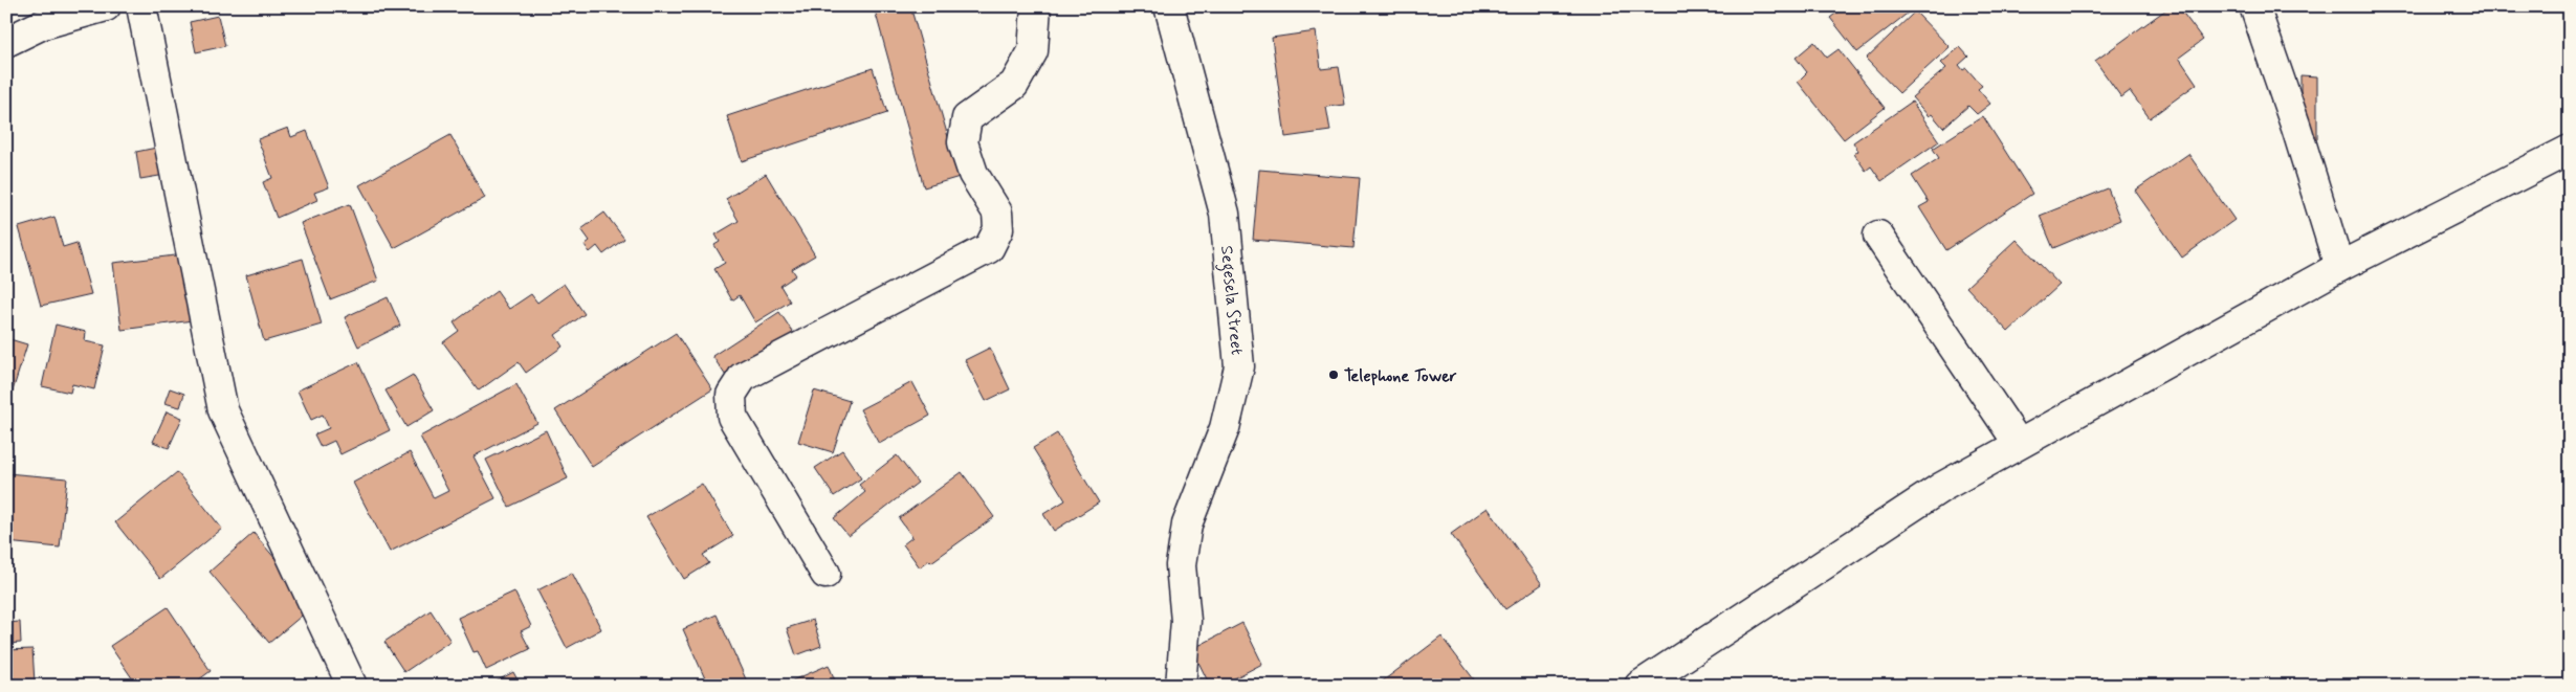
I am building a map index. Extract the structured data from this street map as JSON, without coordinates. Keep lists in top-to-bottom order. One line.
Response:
{"streets":{"street":["Segesela Street"]},"places":["Telephone Tower"]}
